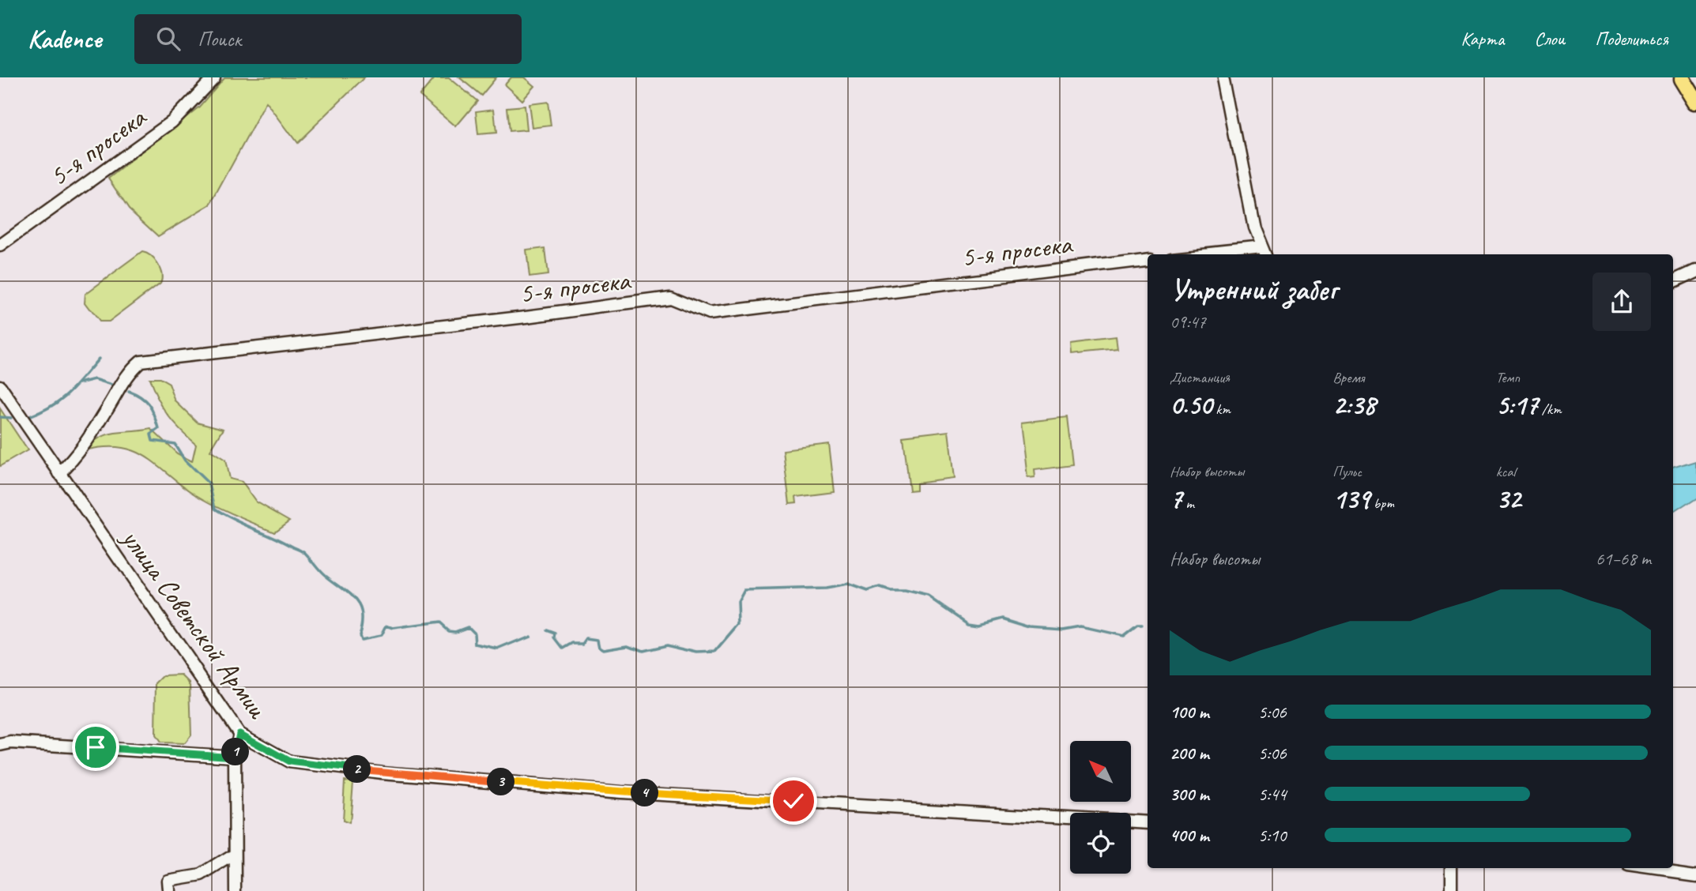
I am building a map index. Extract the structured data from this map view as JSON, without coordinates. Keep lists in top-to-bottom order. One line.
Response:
{"streets":{"street":["5-я просека","улица Советской Армии"]},"crossings":[["5-я просека","улица Советской Армии"]],"north":"top left","page":{"header":"Kadence","search":"Поиск","nav":["Карта","Слои","Поделиться"],"heading":["Утренний забег","09:47"],"stats":[["Дистанция","0.50 km"],["Время","2:38"],["Темп","5:17 /km"],["Набор высоты","7 m"],["Пульс","139 bpm"],["kcal","32"]],"chart":["Набор высоты","61–68 m"],"list":[{"name":"100 m","note":"5:06"},{"name":"200 m","note":"5:06"},{"name":"300 m","note":"5:44"},{"name":"400 m","note":"5:10"}],"pins":["1","2","3","4"]}}
